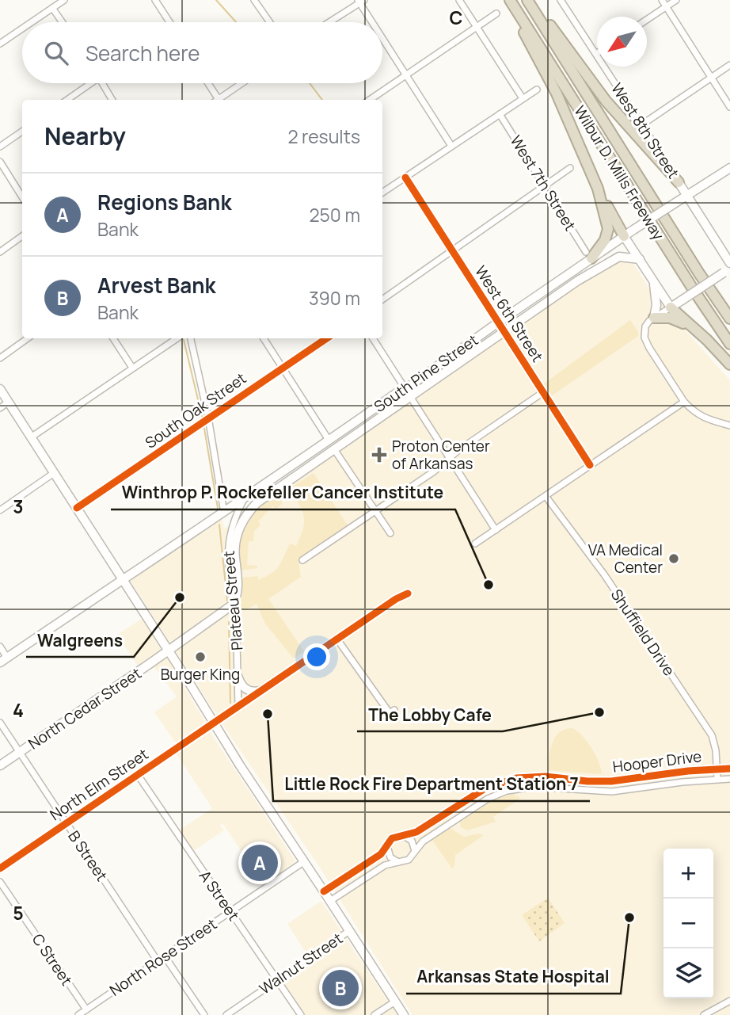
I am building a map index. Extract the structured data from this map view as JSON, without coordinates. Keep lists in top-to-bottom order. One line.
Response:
{"streets":{"highway":["Wilbur D. Mills Freeway"],"main road":["West 8th Street","South Pine Street","North Cedar Street"],"street":["West 7th Street","West 6th Street","South Oak Street","Plateau Street","Shuffield Drive","Hooper Drive","North Elm Street","B Street","A Street","North Rose Street","C Street","Walnut Street"]},"crossings":[["West 8th Street","South Pine Street"],["West 7th Street","South Pine Street"],["West 6th Street","South Pine Street"],["South Pine Street","Plateau Street"],["Plateau Street","North Cedar Street"],["Plateau Street","North Elm Street"],["Shuffield Drive","Hooper Drive"],["North Cedar Street","B Street"],["North Elm Street","B Street"],["North Elm Street","A Street"],["B Street","North Rose Street"],["A Street","North Rose Street"],["A Street","Walnut Street"],["North Rose Street","C Street"]],"places":{"health":["Proton Center of Arkansas"],"other":["VA Medical Center","Winthrop P. Rockefeller Cancer Institute","Walgreens","Burger King","The Lobby Cafe","Little Rock Fire Department Station 7","Arkansas State Hospital"]},"north":"bottom left","page":{"search":"Search here","heading":["Nearby","2 results"],"list":[{"mark":"A","name":"Regions Bank","note":"Bank","value":"250 m"},{"mark":"B","name":"Arvest Bank","note":"Bank","value":"390 m"}],"pins":["A","B"],"map_buttons":["+","−"]},"grid":{"columns":["C"],"rows":["3","4","5"]}}
